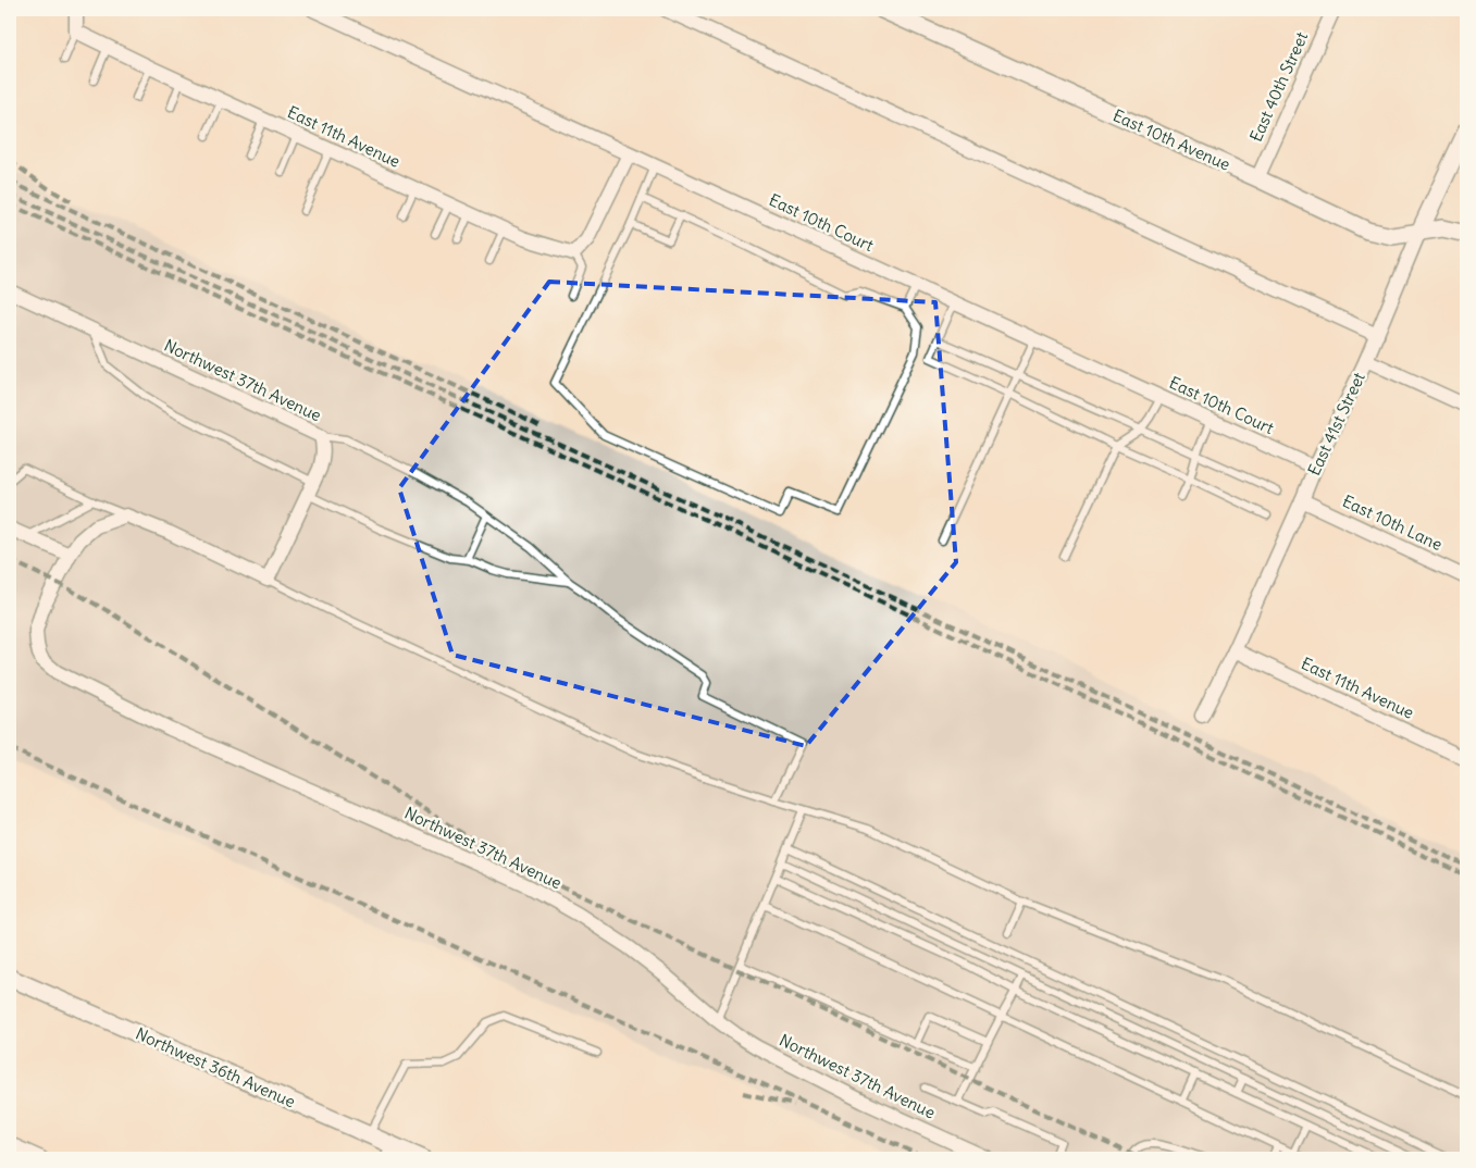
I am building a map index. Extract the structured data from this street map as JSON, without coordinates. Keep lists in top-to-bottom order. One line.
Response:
{"streets":{"street":["East 40th Street","East 11th Avenue","East 10th Avenue","East 10th Court","Northwest 37th Avenue","East 41st Street","East 10th Lane","Northwest 36th Avenue"]},"crossings":[["East 40th Street","East 10th Avenue"],["East 11th Avenue","East 41st Street"],["East 10th Avenue","East 41st Street"],["East 10th Court","East 41st Street"],["East 41st Street","East 10th Lane"]]}
